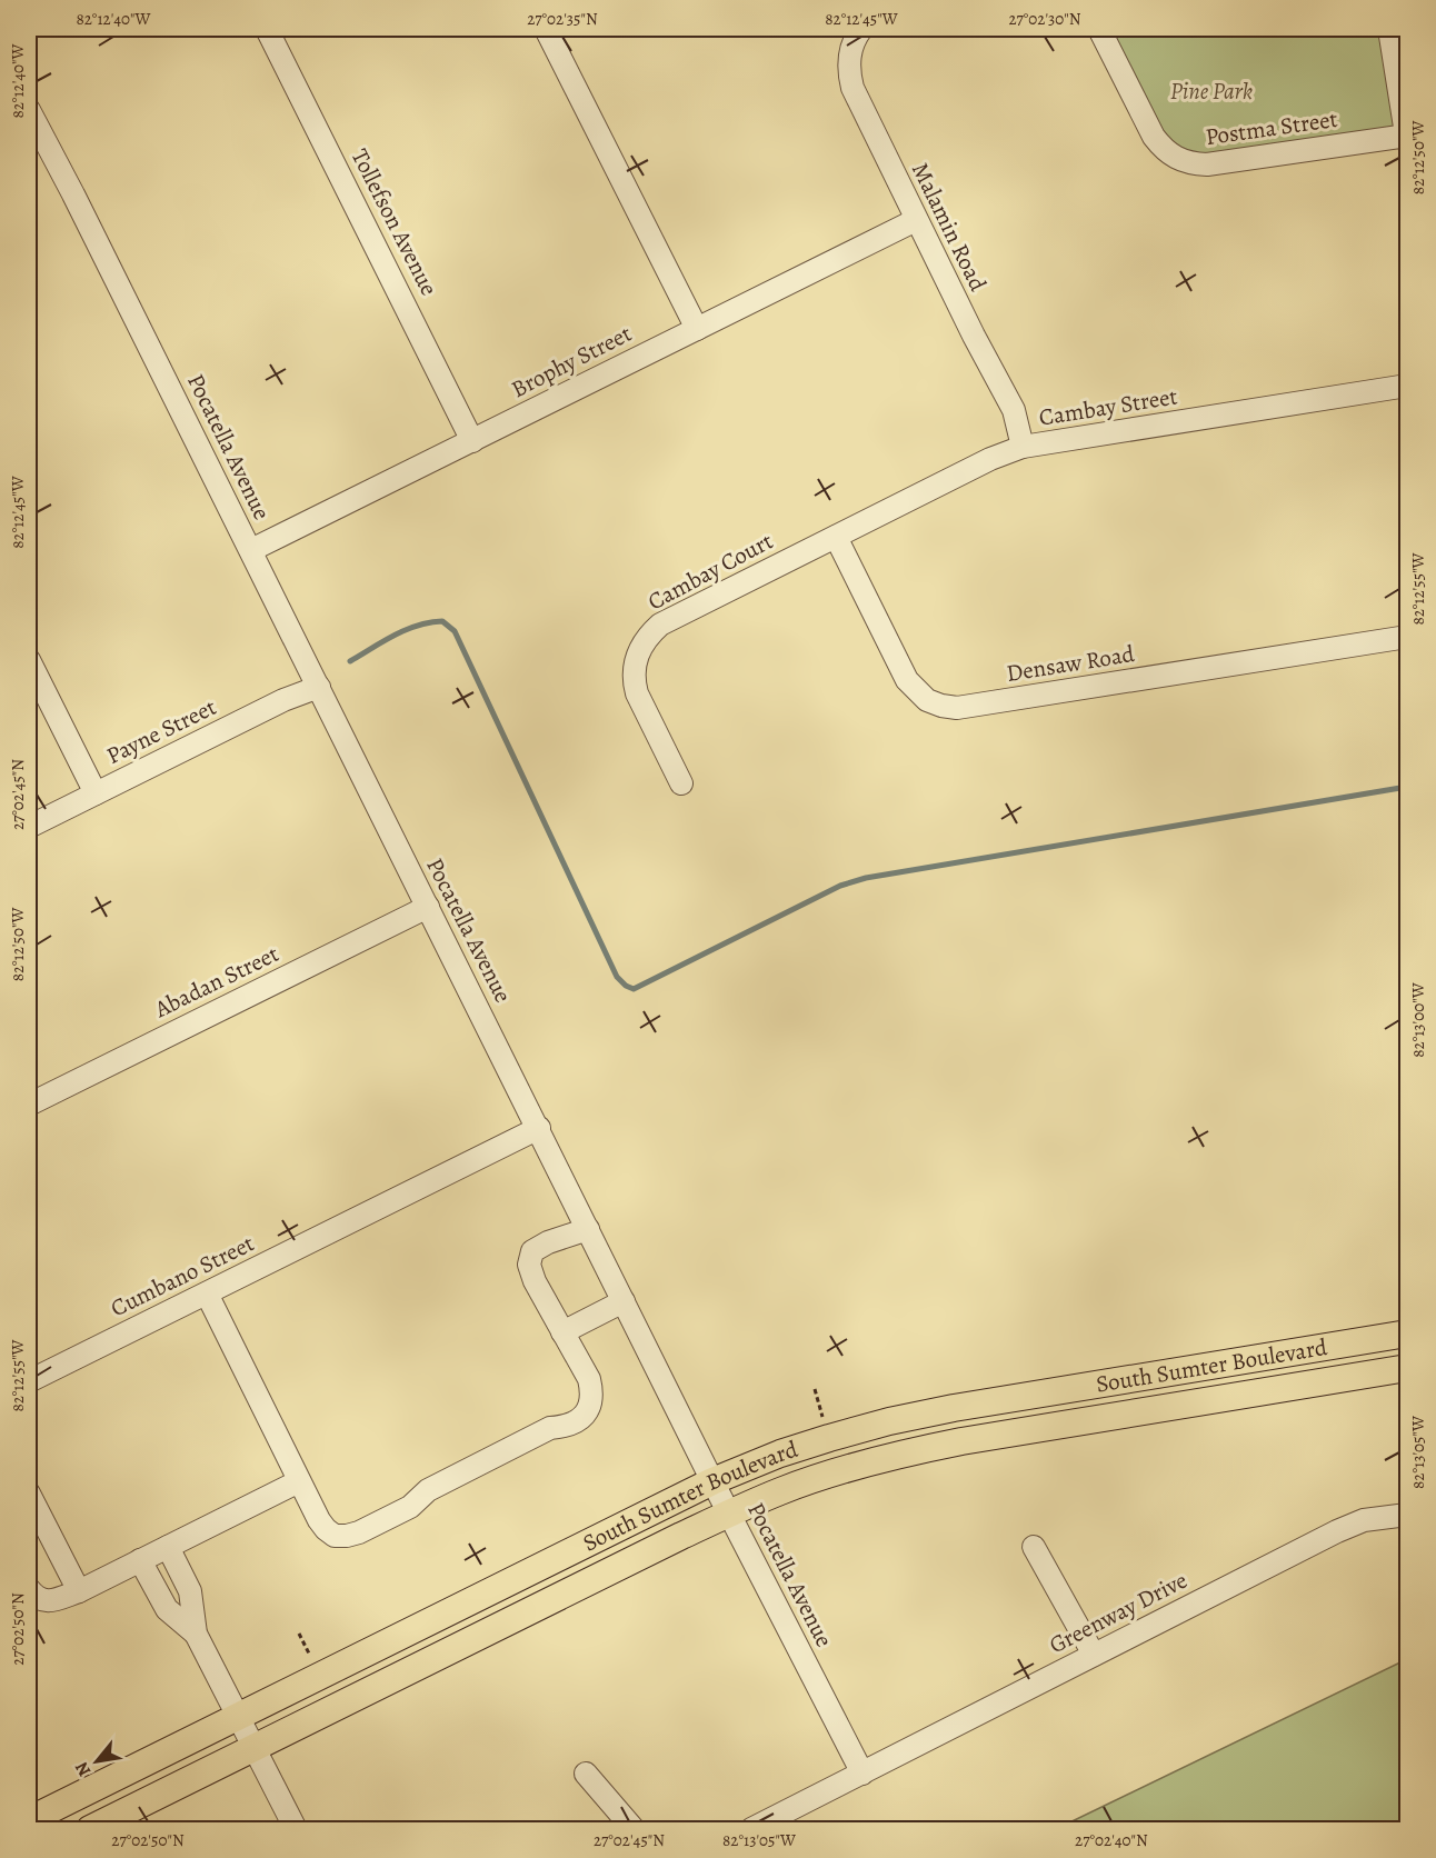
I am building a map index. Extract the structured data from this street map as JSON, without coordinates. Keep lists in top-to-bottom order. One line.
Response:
{"streets":{"main road":["South Sumter Boulevard"],"street":["Postma Street","Tollefson Avenue","Malamin Road","Brophy Street","Cambay Street","Pocatella Avenue","Cambay Court","Densaw Road","Payne Street","Abadan Street","Cumbano Street","Greenway Drive"]},"crossings":[["Tollefson Avenue","Brophy Street"],["Malamin Road","Brophy Street"],["Malamin Road","Cambay Street"],["Brophy Street","Pocatella Avenue"],["Cambay Street","Cambay Court"],["Cambay Street","Densaw Road"],["Pocatella Avenue","Payne Street"],["Pocatella Avenue","Abadan Street"],["Pocatella Avenue","Cumbano Street"],["Pocatella Avenue","South Sumter Boulevard"],["Pocatella Avenue","Greenway Drive"],["Cambay Court","Densaw Road"]],"parks":["Pine Park"],"north":"bottom left","coordinates":["82°12'40\"W","27°02'35\"N","82°12'45\"W","27°02'30\"N","82°12'50\"W","82°12'55\"W","27°02'45\"N","82°13'00\"W","82°13'05\"W","27°02'50\"N","27°02'40\"N"]}
